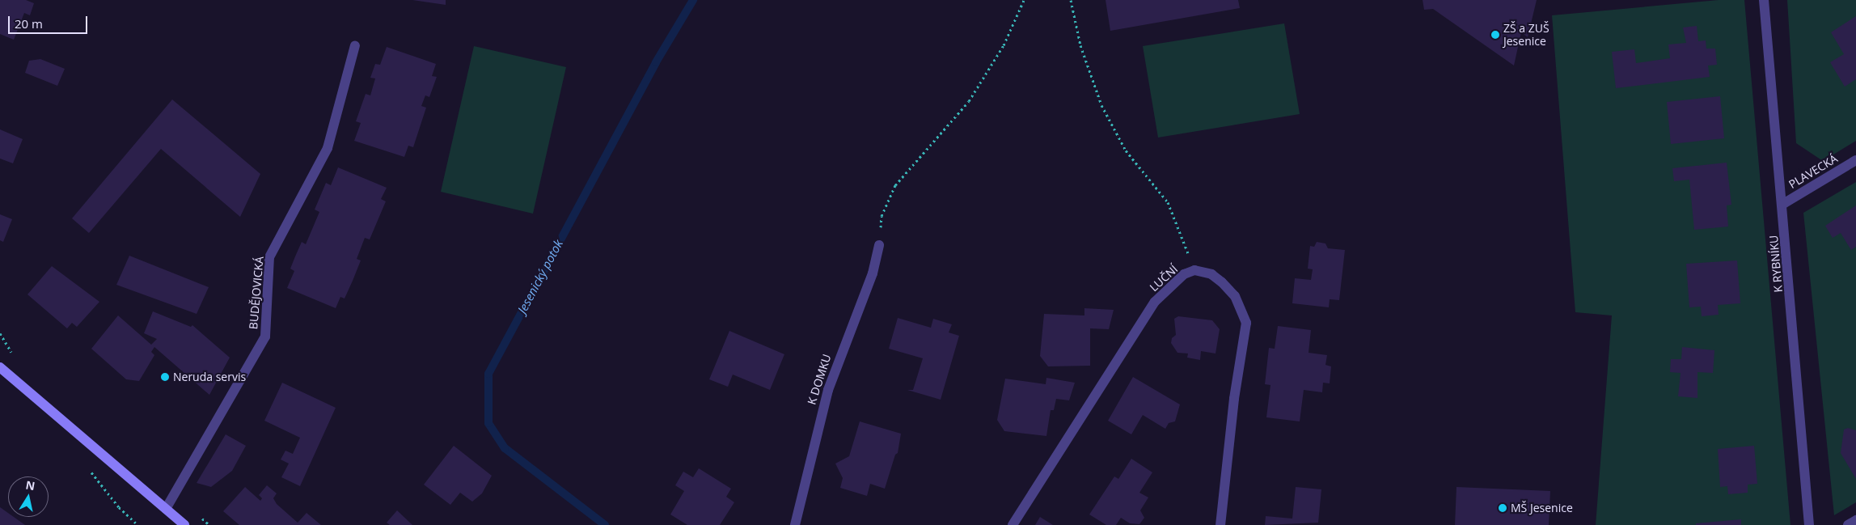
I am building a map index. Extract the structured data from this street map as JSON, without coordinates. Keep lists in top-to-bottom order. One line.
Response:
{"streets":{"street":["PLAVECKÁ","K RYBNÍKU","LUČNÍ","BUDĚJOVICKÁ","K DOMKU"]},"crossings":[["PLAVECKÁ","K RYBNÍKU"]],"water":["Jesenický potok"],"places":["ZŠ a ZUŠ Jesenice","Neruda servis","MŠ Jesenice"],"scale_bar":"20 m","north":"top"}
